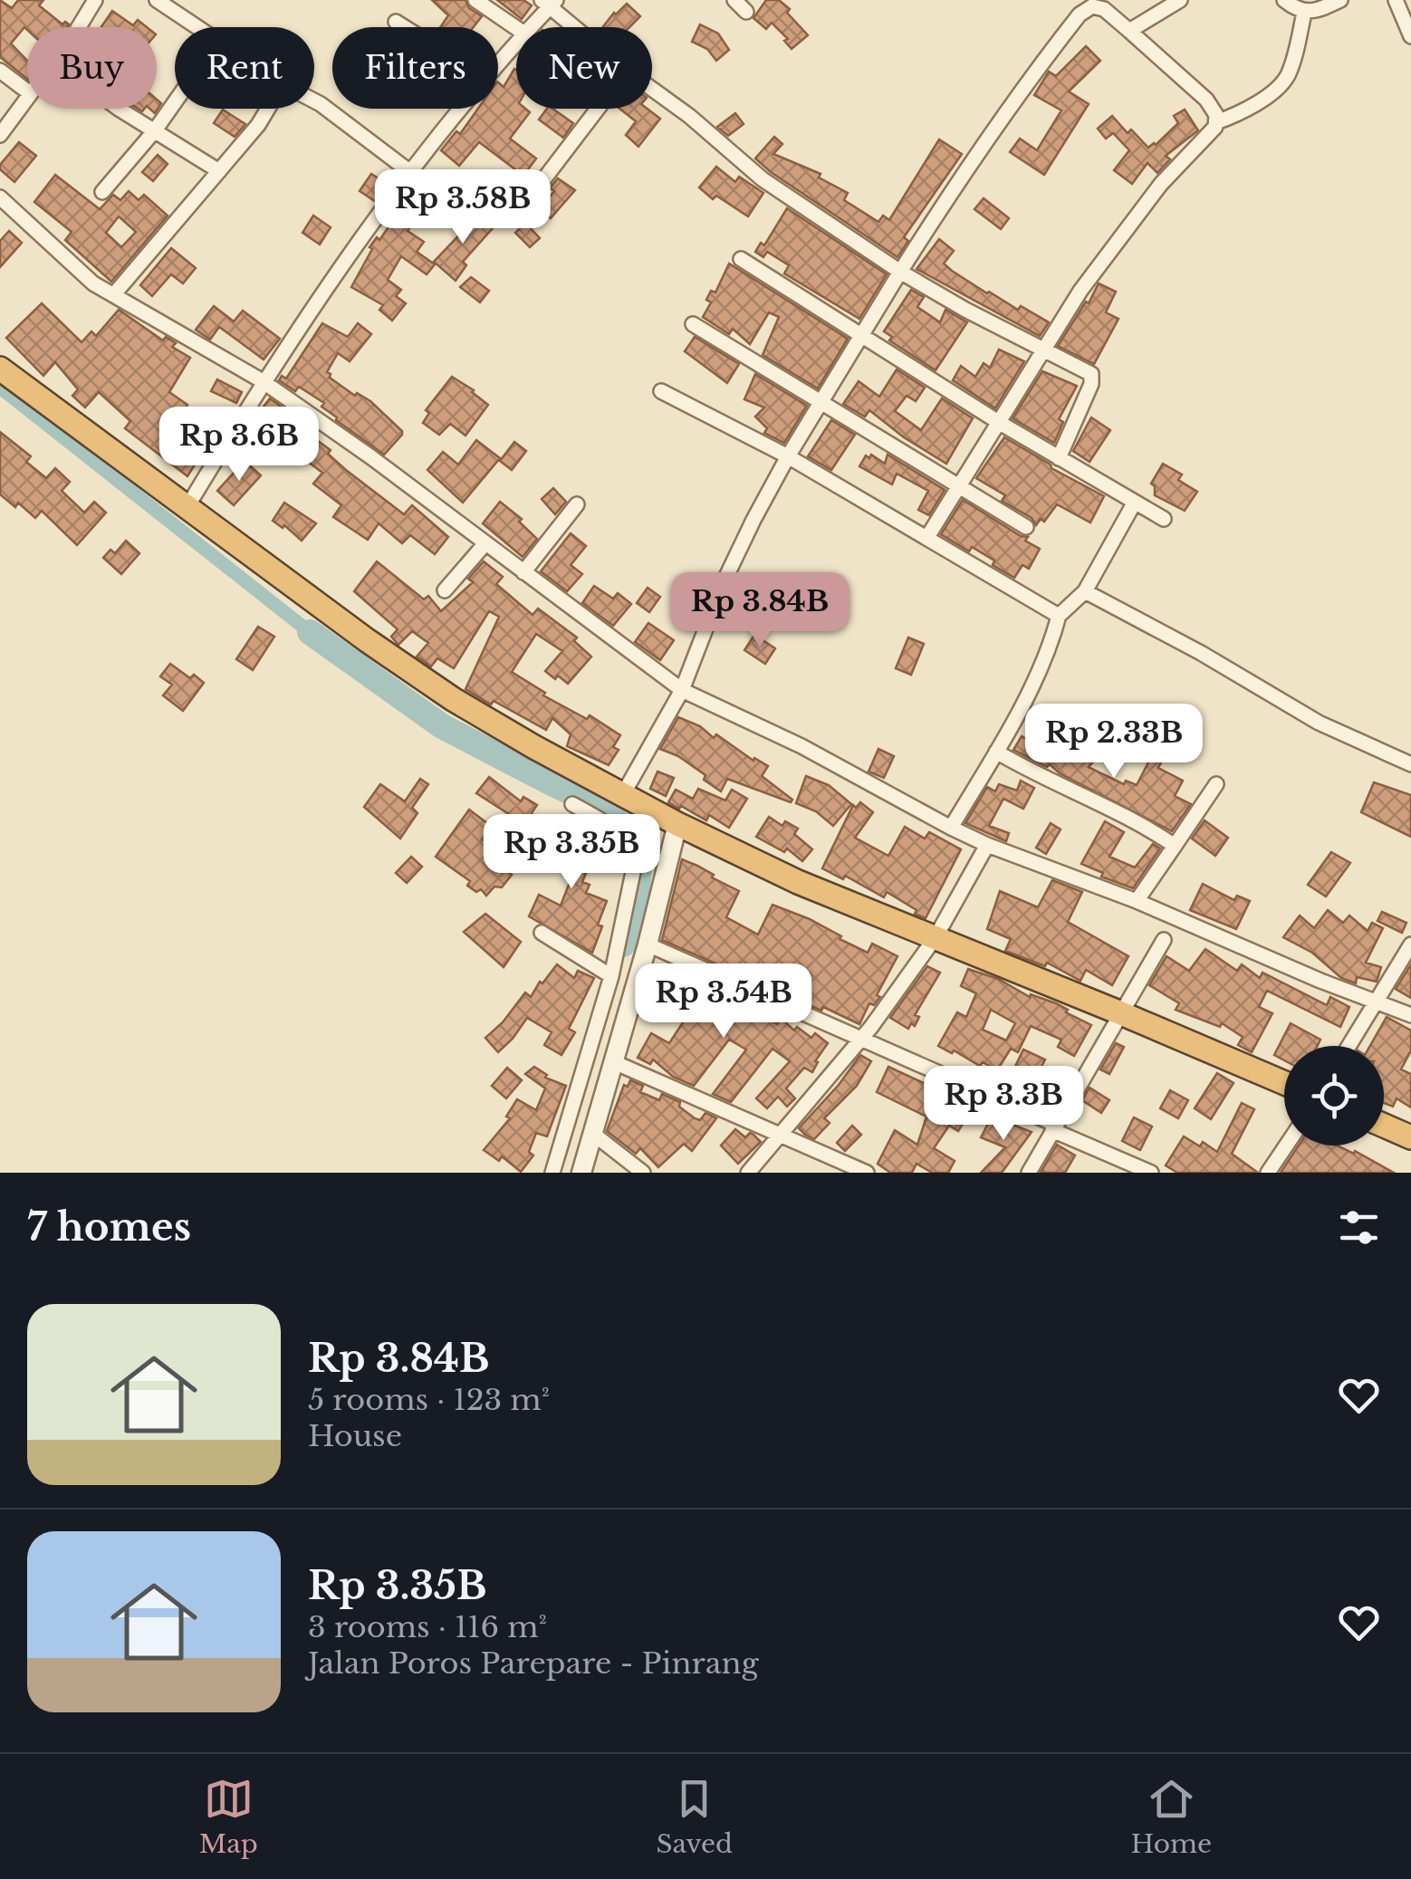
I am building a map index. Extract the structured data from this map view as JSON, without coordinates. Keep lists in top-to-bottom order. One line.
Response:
{"page":{"chip":["Buy","Rent","Filters","New"],"price":["Rp 3.58B","Rp 3.6B","Rp 3.84B","Rp 2.33B","Rp 3.35B","Rp 3.54B","Rp 3.3B"],"heading":"7 homes","list":[{"name":"Rp 3.84B","note":"5 rooms · 123 m² · House"},{"name":"Rp 3.35B","note":"3 rooms · 116 m² · Jalan Poros Parepare - Pinrang"}],"tabs":["Map","Saved","Home"]}}
